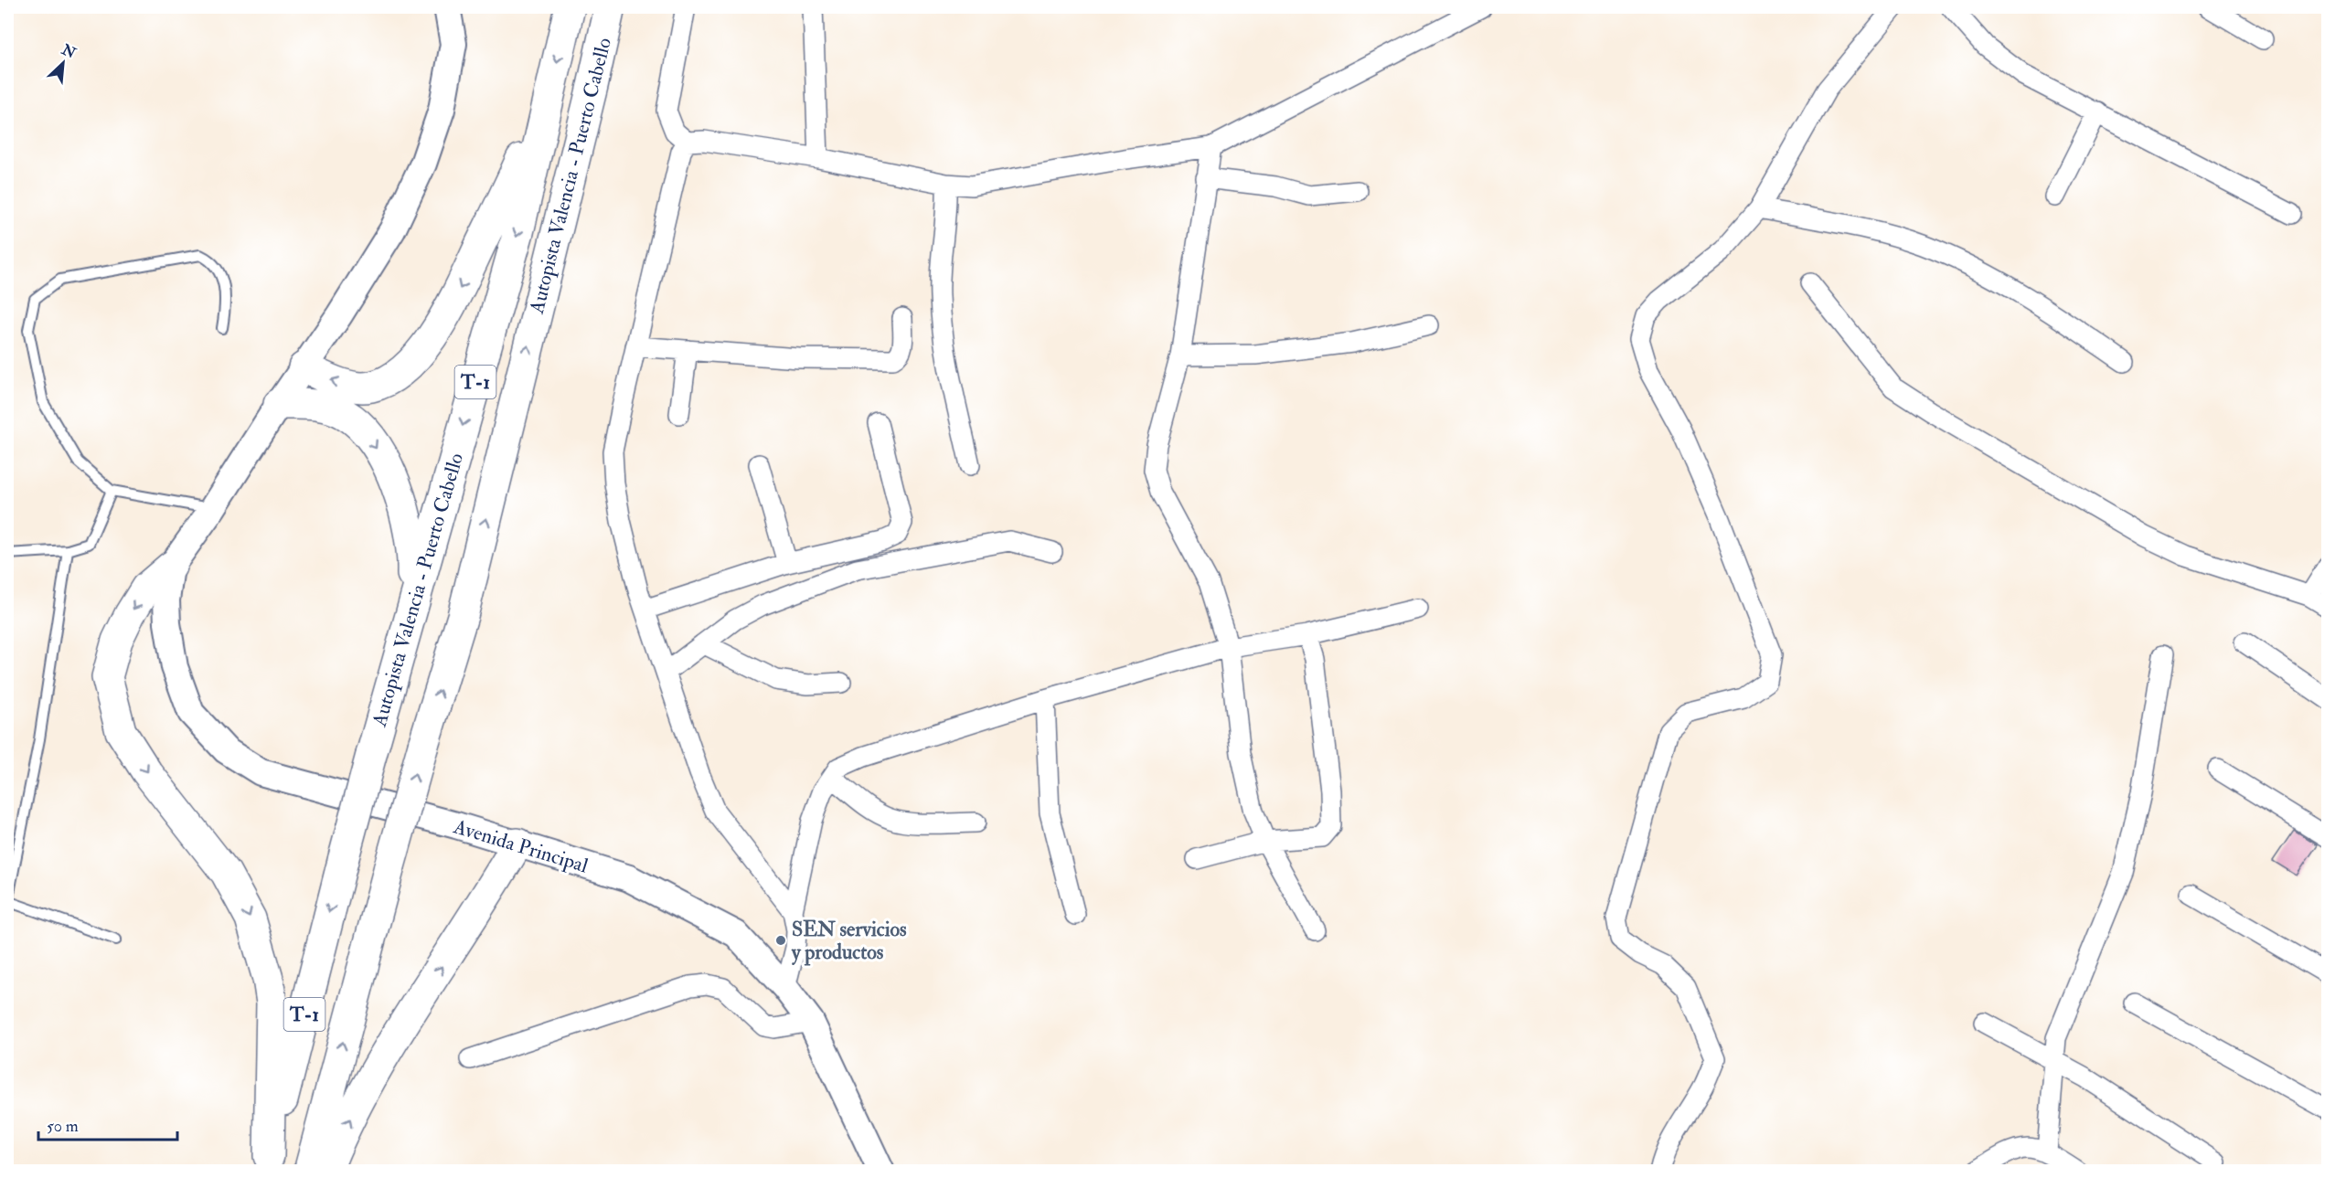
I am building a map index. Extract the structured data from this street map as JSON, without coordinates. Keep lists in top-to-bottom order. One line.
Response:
{"streets":{"highway":["Autopista Valencia - Puerto Cabello","T-1"],"main road":["Avenida Principal"]},"places":["SEN servicios y productos"],"scale_bar":"50 m","north":"top right"}
